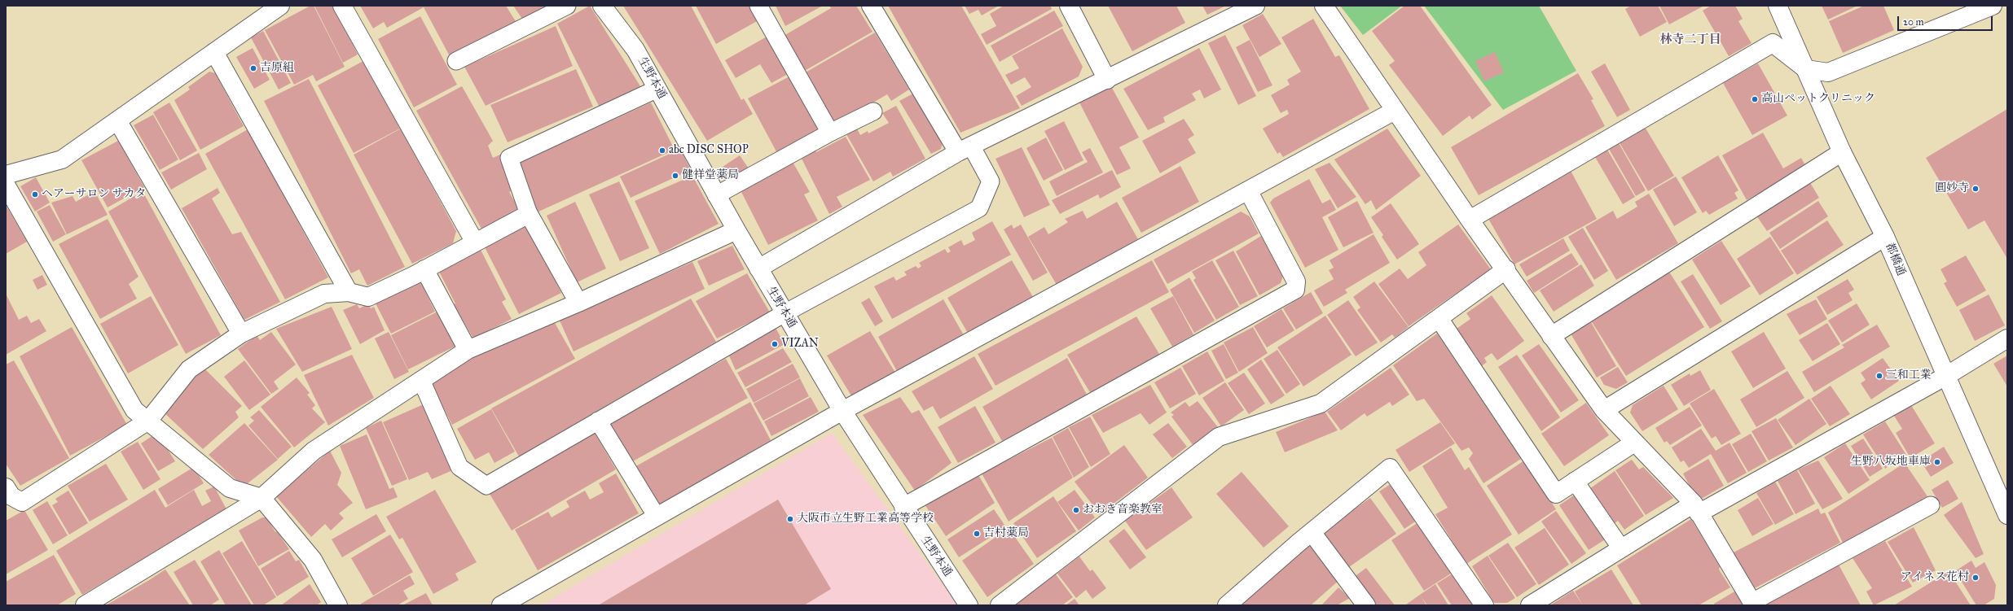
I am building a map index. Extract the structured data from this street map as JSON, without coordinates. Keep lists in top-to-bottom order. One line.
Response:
{"streets":{"street":["生野本通","都橋通"]},"districts":["林寺二丁目"],"places":["吉原組","高山ペットクリニック","abc DISC SHOP","健祥堂薬局","圓妙寺","ヘアーサロン サカタ","VIZAN","三和工業","生野八坂地車庫","おおき音楽教室","大阪市立生野工業高等学校","吉村薬局","アイネス花村"],"scale_bar":"20 m"}
